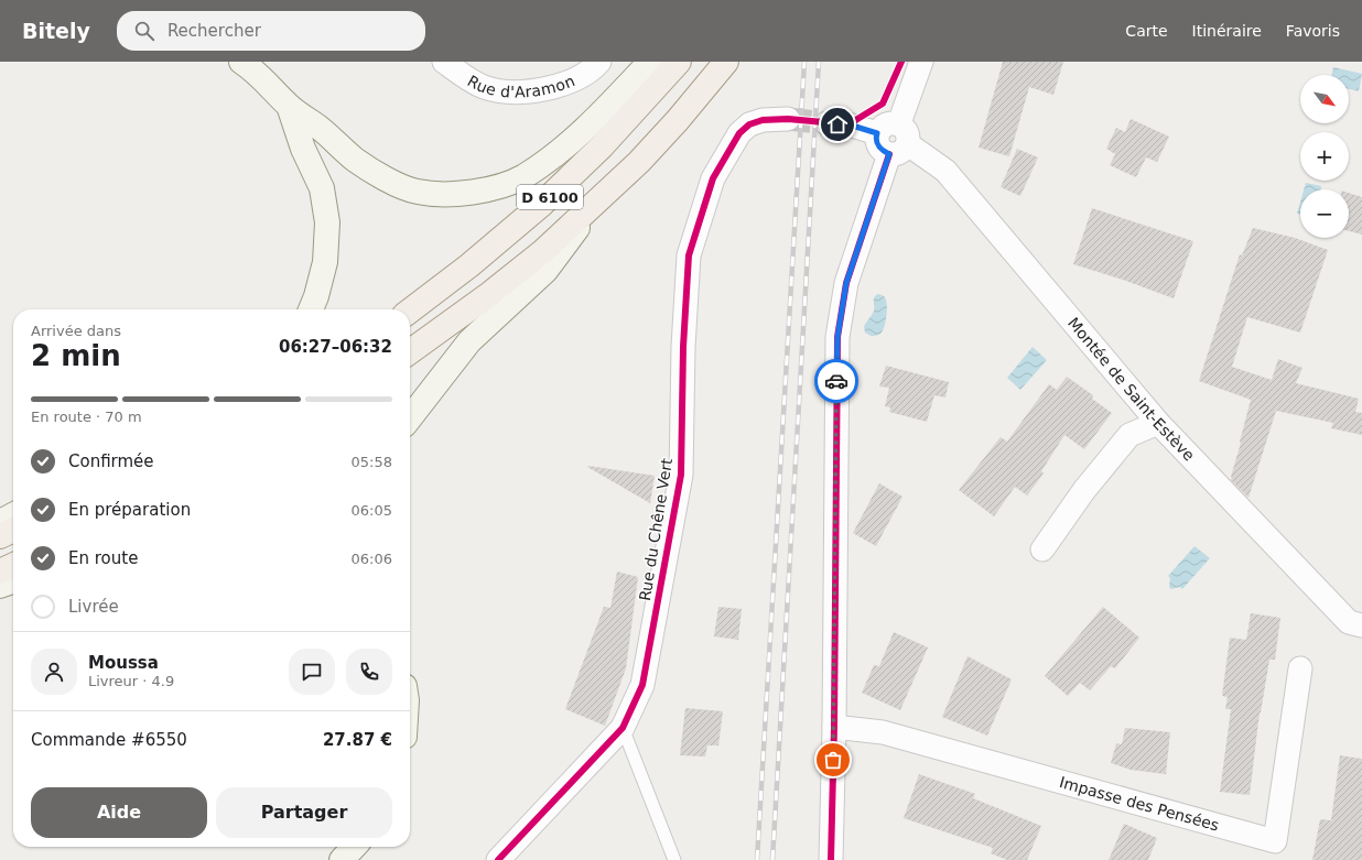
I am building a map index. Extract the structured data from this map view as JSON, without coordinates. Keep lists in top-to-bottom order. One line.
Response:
{"streets":{"main road":["D 6100"],"street":["Rue d'Aramon","Montée de Saint-Estève","Rue du Chêne Vert","Impasse des Pensées"]},"north":"bottom right","page":{"header":"Bitely","search":"Rechercher","nav":["Carte","Itinéraire","Favoris"],"map_buttons":["+","−"],"heading":["2 min","Arrivée dans","06:27–06:32"],"panel":["Moussa","Livreur · 4.9","Commande #6550","27.87 €"],"bar":"En route · 70 m","list":[["Confirmée","05:58"],["En préparation","06:05"],["En route","06:06"],"Livrée"],"buttons":["Aide","Partager"]}}
